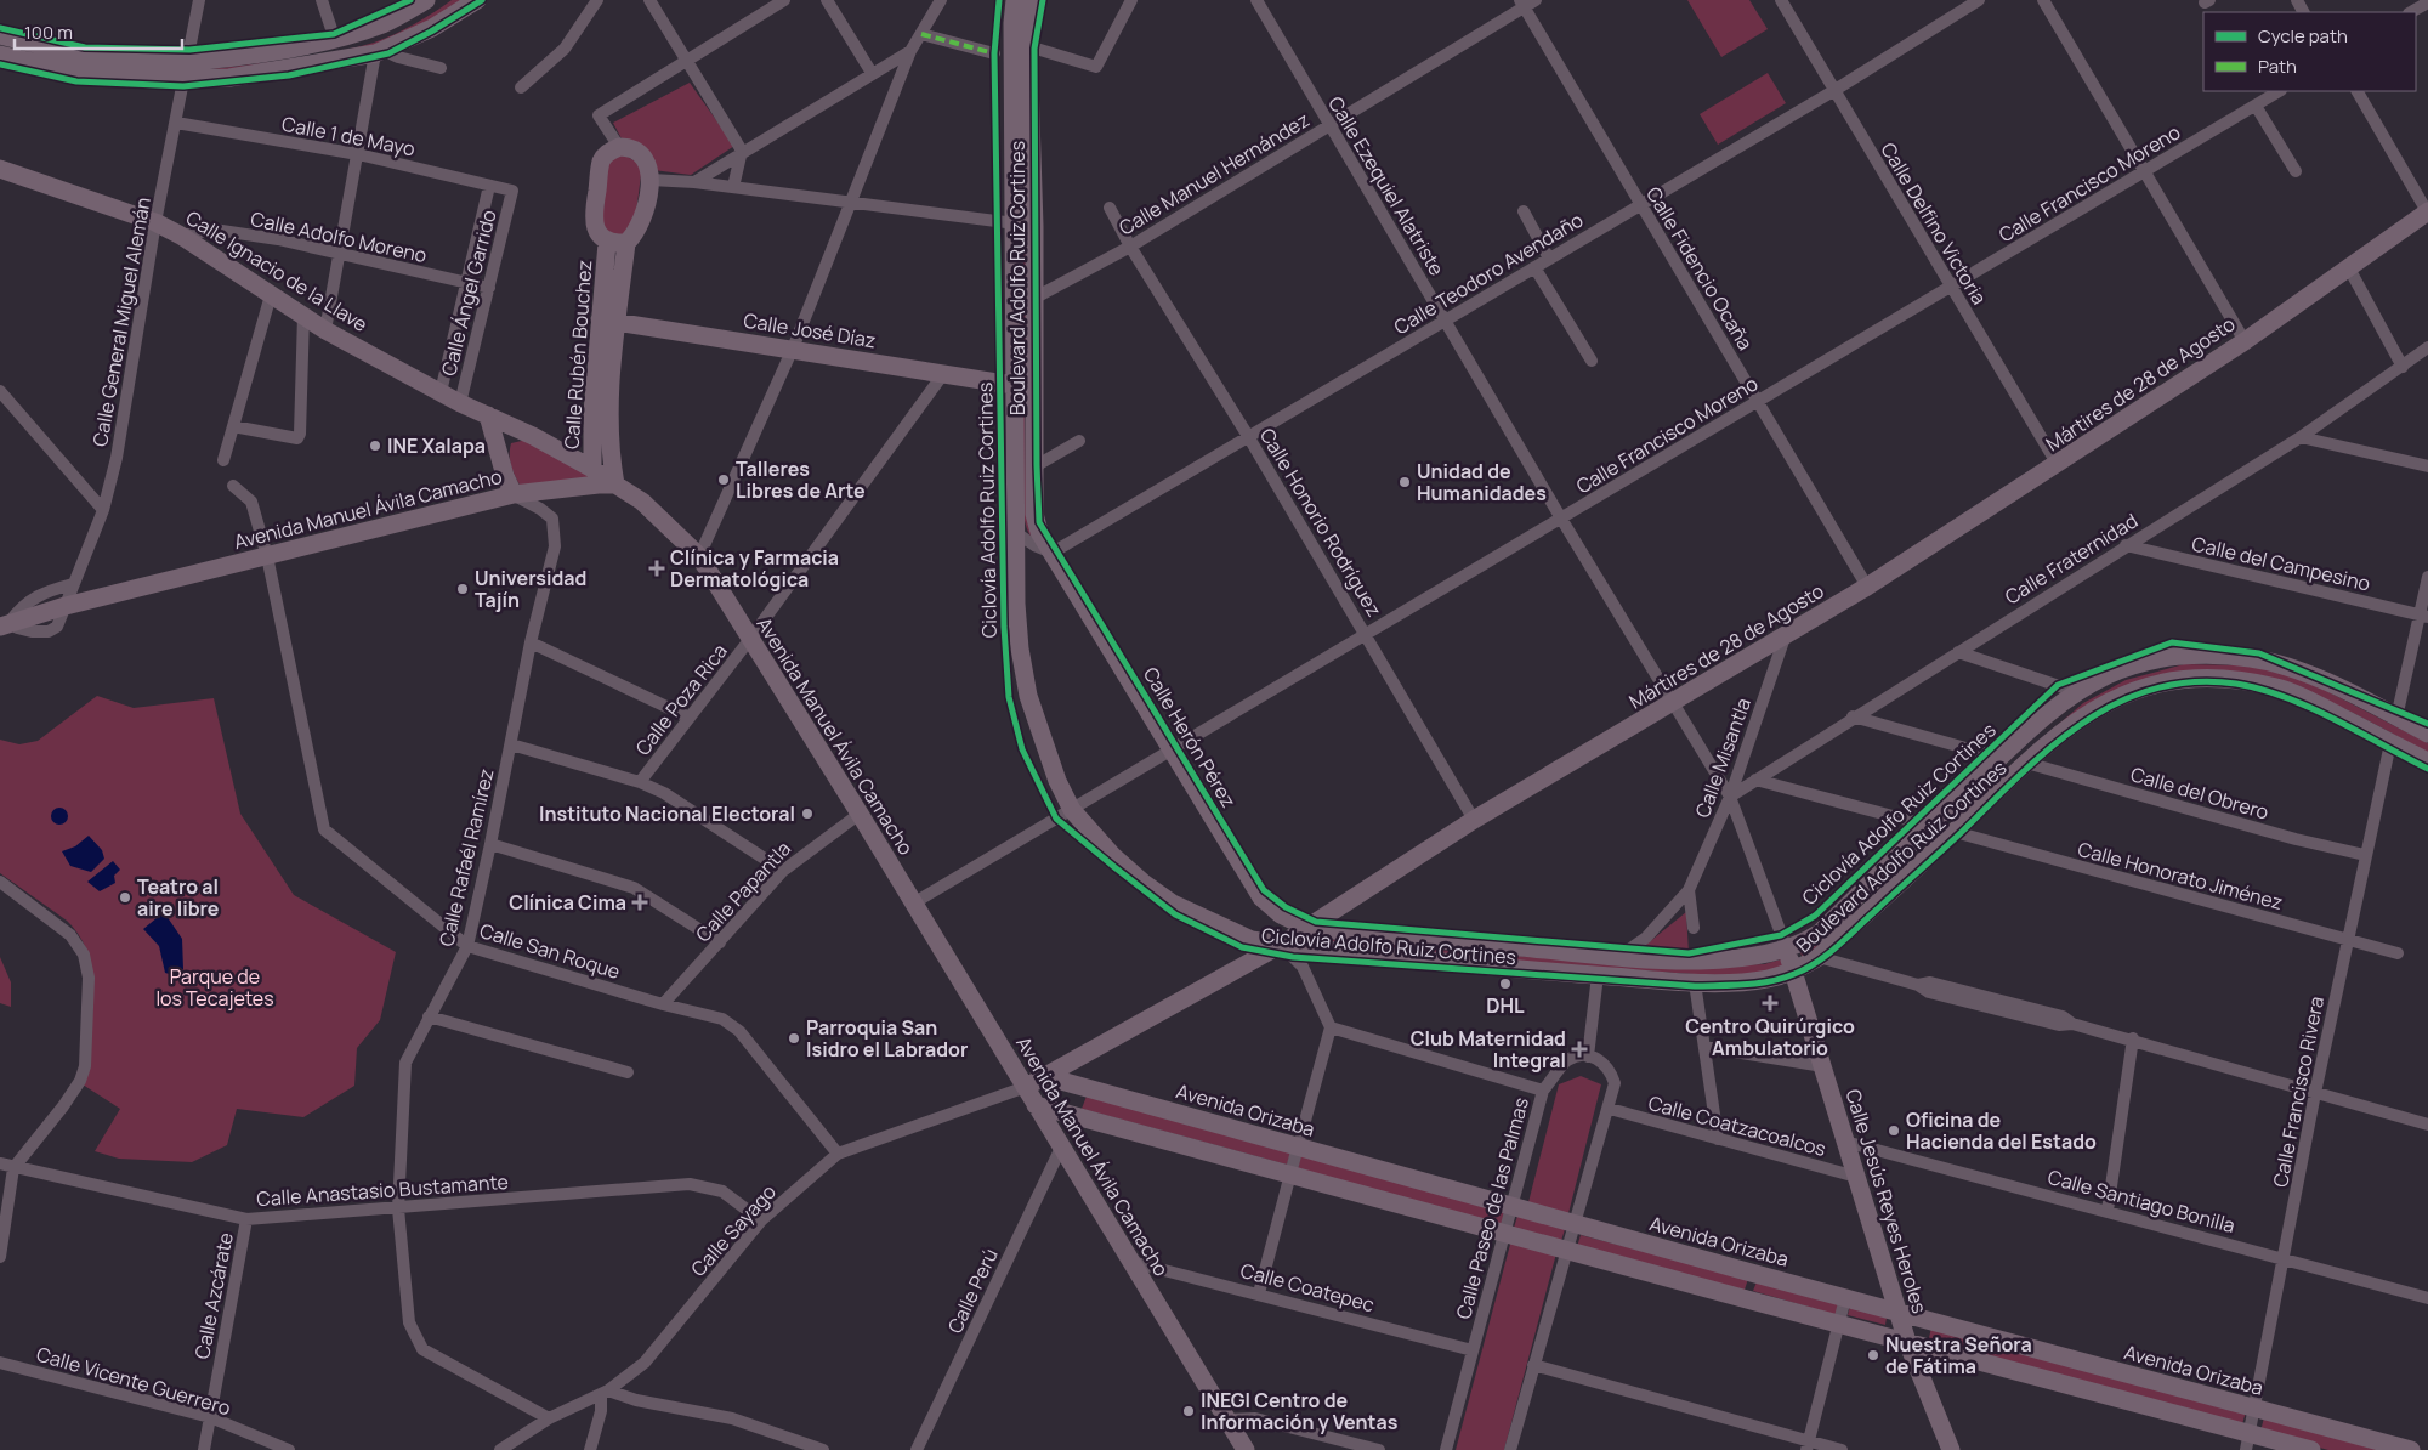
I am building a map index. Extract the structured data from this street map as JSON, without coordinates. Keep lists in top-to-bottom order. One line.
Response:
{"streets":{"main road":["Calle Ignacio de la Llave","Boulevard Adolfo Ruiz Cortines","Calle José Díaz","Calle Rubén Bouchez","Mártires de 28 de Agosto","Avenida Manuel Ávila Camacho","Calle Herón Pérez","Avenida Orizaba","Calle Jesús Reyes Heroles"],"street":["Calle 1 de Mayo","Calle Manuel Hernández","Calle Francisco Moreno","Calle Ezequiel Alatriste","Calle Delfino Victoria","Calle Adolfo Moreno","Calle Fidencio Ocaña","Calle Teodoro Avendaño","Calle Ángel Garrido","Calle General Miguel Alemán","Calle Honorio Rodríguez","Calle Fraternidad","Calle del Campesino","Calle Poza Rica","Calle Misantla","Calle del Obrero","Calle Rafaél Ramírez","Calle Honorato Jiménez","Calle Papantla","Calle San Roque","Calle Francisco Rivera","Calle Coatzacoalcos","Calle Anastasio Bustamante","Calle Santiago Bonilla","Calle Paseo de las Palmas","Calle Sayago","Calle Coatepec","Calle Perú","Calle Azcárate","Calle Vicente Guerrero"],"cycle path":["Ciclovía Adolfo Ruiz Cortines"]},"crossings":[["Calle 1 de Mayo","Calle Ángel Garrido"],["Calle 1 de Mayo","Calle General Miguel Alemán"],["Calle Manuel Hernández","Calle Ezequiel Alatriste"],["Calle Manuel Hernández","Calle Fidencio Ocaña"],["Calle Manuel Hernández","Boulevard Adolfo Ruiz Cortines"],["Calle Manuel Hernández","Calle Honorio Rodríguez"],["Calle Francisco Moreno","Calle Ezequiel Alatriste"],["Calle Francisco Moreno","Calle Delfino Victoria"],["Calle Francisco Moreno","Calle Fidencio Ocaña"],["Calle Francisco Moreno","Boulevard Adolfo Ruiz Cortines"],["Calle Francisco Moreno","Avenida Manuel Ávila Camacho"],["Calle Francisco Moreno","Calle Honorio Rodríguez"],["Calle Francisco Moreno","Calle Herón Pérez"],["Calle Ezequiel Alatriste","Calle Teodoro Avendaño"],["Calle Ezequiel Alatriste","Mártires de 28 de Agosto"],["Calle Ezequiel Alatriste","Calle Jesús Reyes Heroles"],["Calle Delfino Victoria","Calle Teodoro Avendaño"],["Calle Delfino Victoria","Mártires de 28 de Agosto"],["Calle Adolfo Moreno","Calle Ignacio de la Llave"],["Calle Adolfo Moreno","Calle Ángel Garrido"],["Calle Fidencio Ocaña","Calle Teodoro Avendaño"],["Calle Fidencio Ocaña","Mártires de 28 de Agosto"],["Calle Ignacio de la Llave","Calle Ángel Garrido"],["Calle Ignacio de la Llave","Calle General Miguel Alemán"],["Calle Ignacio de la Llave","Calle Rubén Bouchez"],["Calle Ignacio de la Llave","Avenida Manuel Ávila Camacho"],["Calle Teodoro Avendaño","Boulevard Adolfo Ruiz Cortines"],["Calle Teodoro Avendaño","Calle Honorio Rodríguez"],["Calle Teodoro Avendaño","Calle Herón Pérez"],["Boulevard Adolfo Ruiz Cortines","Calle José Díaz"],["Boulevard Adolfo Ruiz Cortines","Mártires de 28 de Agosto"],["Boulevard Adolfo Ruiz Cortines","Calle Herón Pérez"],["Boulevard Adolfo Ruiz Cortines","Calle Misantla"],["Boulevard Adolfo Ruiz Cortines","Calle del Obrero"],["Boulevard Adolfo Ruiz Cortines","Calle Honorato Jiménez"],["Boulevard Adolfo Ruiz Cortines","Calle Francisco Rivera"],["Boulevard Adolfo Ruiz Cortines","Calle Jesús Reyes Heroles"],["Calle General Miguel Alemán","Avenida Manuel Ávila Camacho"],["Calle José Díaz","Calle Rubén Bouchez"],["Calle José Díaz","Calle Poza Rica"],["Calle Rubén Bouchez","Avenida Manuel Ávila Camacho"],["Mártires de 28 de Agosto","Avenida Manuel Ávila Camacho"],["Mártires de 28 de Agosto","Calle Honorio Rodríguez"],["Mártires de 28 de Agosto","Calle Herón Pérez"],["Mártires de 28 de Agosto","Calle Misantla"],["Mártires de 28 de Agosto","Avenida Orizaba"],["Mártires de 28 de Agosto","Calle Jesús Reyes Heroles"],["Mártires de 28 de Agosto","Calle Sayago"],["Avenida Manuel Ávila Camacho","Calle Poza Rica"],["Avenida Manuel Ávila Camacho","Calle Rafaél Ramírez"],["Avenida Manuel Ávila Camacho","Calle Papantla"],["Avenida Manuel Ávila Camacho","Calle San Roque"],["Avenida Manuel Ávila Camacho","Avenida Orizaba"],["Avenida Manuel Ávila Camacho","Calle Sayago"],["Avenida Manuel Ávila Camacho","Calle Coatepec"],["Avenida Manuel Ávila Camacho","Calle Perú"],["Calle Fraternidad","Calle del Campesino"],["Calle Fraternidad","Calle Misantla"],["Calle Fraternidad","Calle Jesús Reyes Heroles"],["Calle Misantla","Calle Jesús Reyes Heroles"],["Calle del Obrero","Calle Francisco Rivera"],["Calle Rafaél Ramírez","Calle San Roque"],["Calle Rafaél Ramírez","Calle Anastasio Bustamante"],["Calle Rafaél Ramírez","Calle Sayago"],["Calle Honorato Jiménez","Calle Francisco Rivera"],["Calle Papantla","Calle San Roque"],["Calle San Roque","Calle Sayago"],["Calle Francisco Rivera","Avenida Orizaba"],["Calle Francisco Rivera","Calle Santiago Bonilla"],["Avenida Orizaba","Calle Jesús Reyes Heroles"],["Avenida Orizaba","Calle Paseo de las Palmas"],["Calle Coatzacoalcos","Calle Jesús Reyes Heroles"],["Calle Anastasio Bustamante","Calle Sayago"],["Calle Anastasio Bustamante","Calle Azcárate"],["Calle Jesús Reyes Heroles","Calle Santiago Bonilla"],["Calle Paseo de las Palmas","Calle Coatepec"],["Calle Azcárate","Calle Vicente Guerrero"]],"parks":["Parque de los Tecajetes"],"places":{"other":["INE Xalapa","Talleres Libres de Arte","Unidad de Humanidades","Universidad Tajín","Instituto Nacional Electoral","Teatro al aire libre","DHL","Parroquia San Isidro el Labrador","Oficina de Hacienda del Estado","Nuestra Señora de Fátima","INEGI Centro de Información y Ventas"],"health":["Clínica y Farmacia Dermatológica","Clínica Cima","Centro Quirúrgico Ambulatorio","Club Maternidad Integral"]},"legend":["Cycle path","Path"],"scale_bar":"100 m"}
